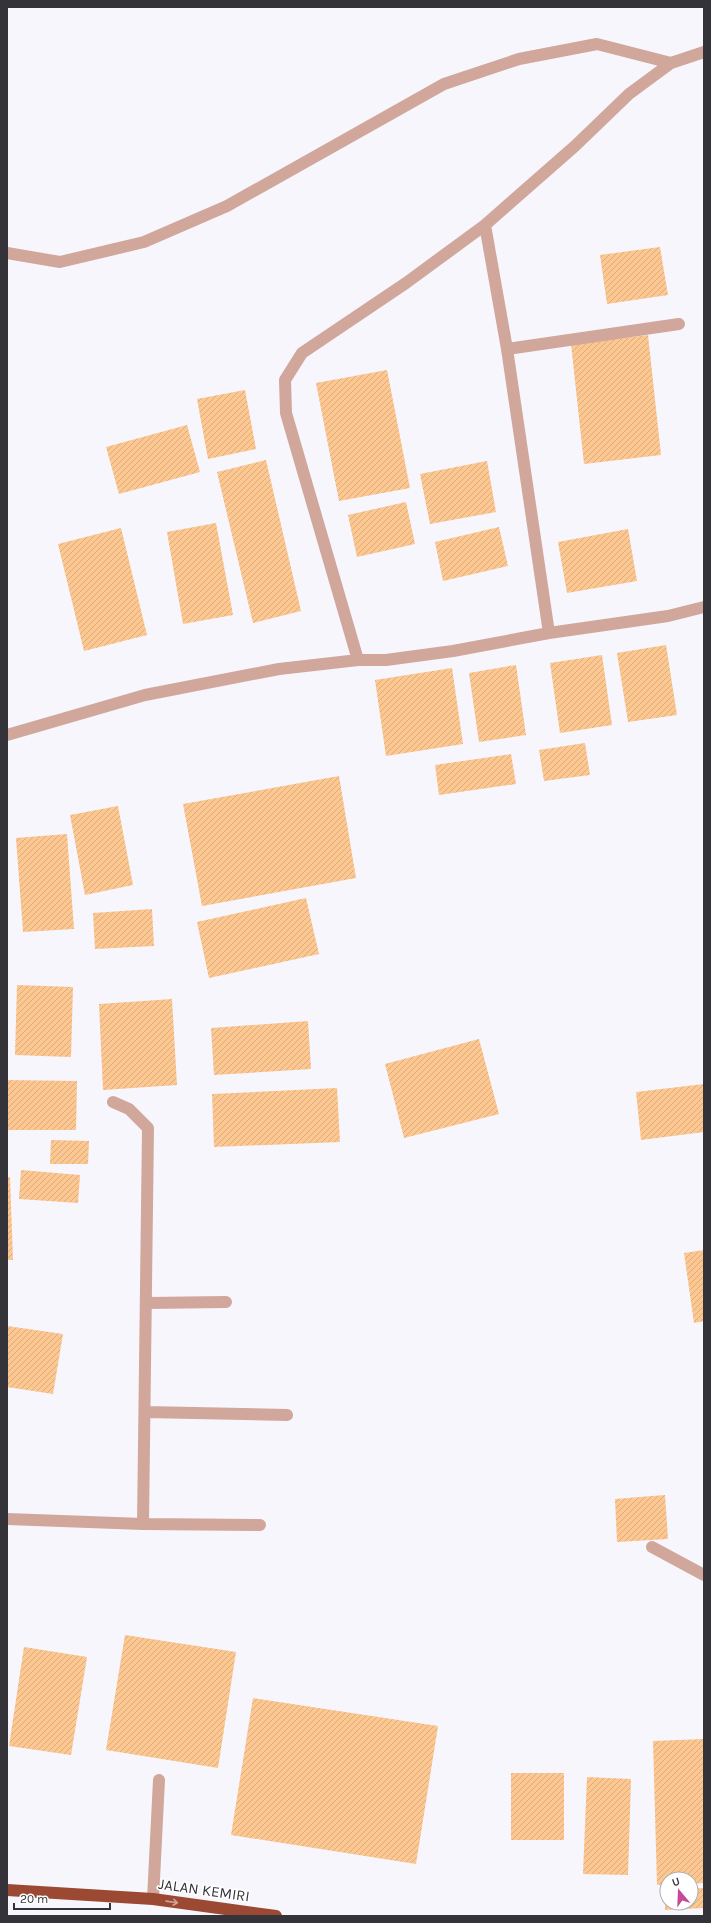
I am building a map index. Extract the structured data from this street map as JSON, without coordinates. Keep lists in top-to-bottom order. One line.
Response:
{"streets":{"highway":["JALAN KEMIRI"]},"one_way":["JALAN KEMIRI"],"scale_bar":"20 m","north":"top"}
